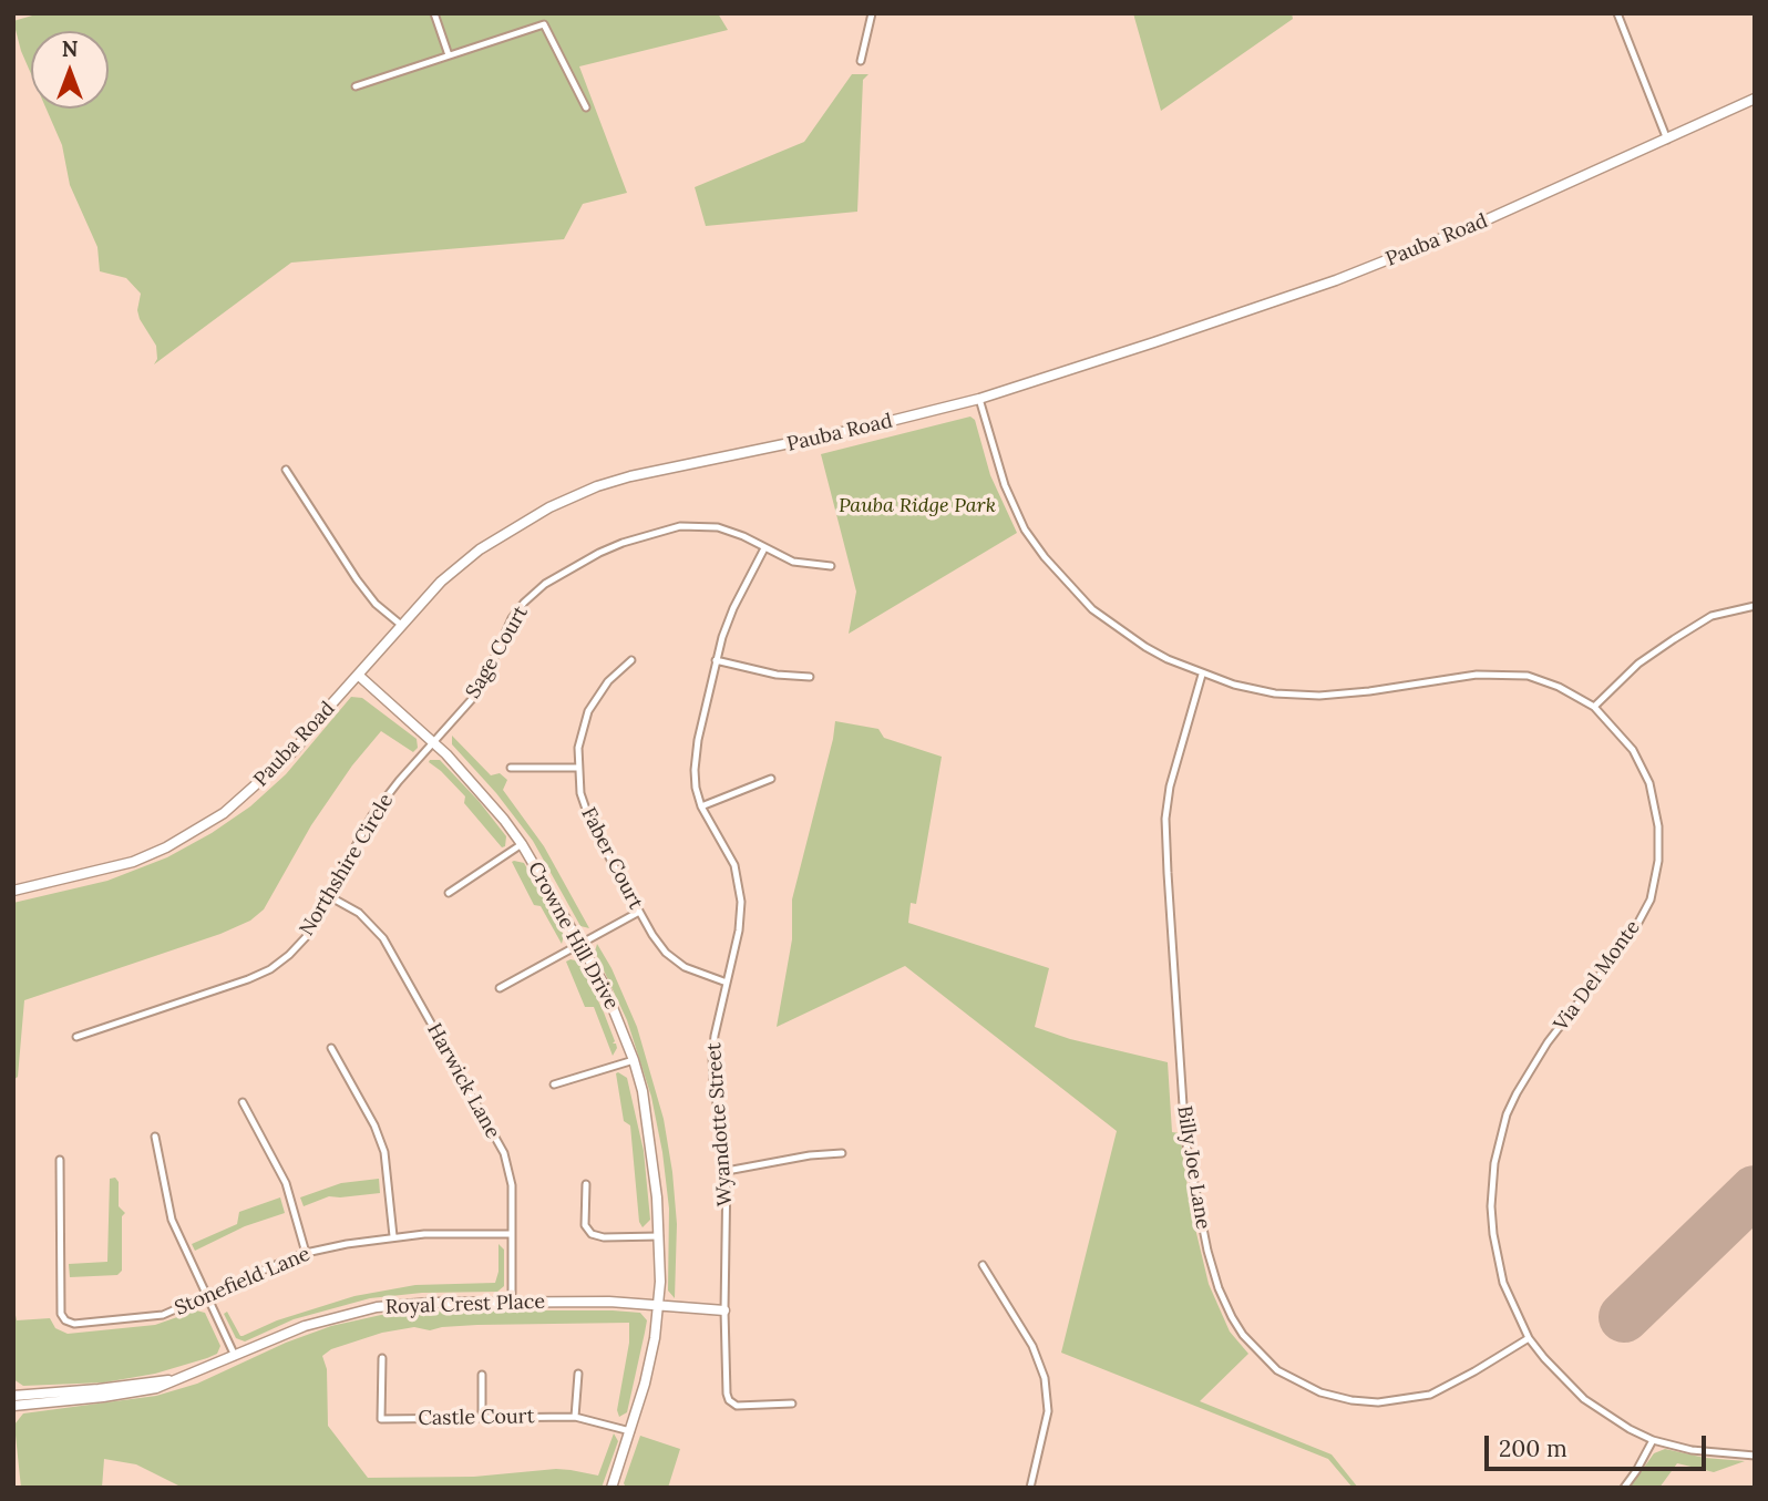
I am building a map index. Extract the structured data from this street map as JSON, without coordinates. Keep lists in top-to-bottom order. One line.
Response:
{"streets":{"street":["Pauba Road","Sage Court","Faber Court","Northshire Circle","Crowne Hill Drive","Via Del Monte","Harwick Lane","Wyandotte Street","Billy Joe Lane","Stonefield Lane","Royal Crest Place","Castle Court"]},"crossings":[["Pauba Road","Crowne Hill Drive"],["Pauba Road","Via Del Monte"],["Sage Court","Northshire Circle"],["Sage Court","Crowne Hill Drive"],["Sage Court","Wyandotte Street"],["Faber Court","Wyandotte Street"],["Northshire Circle","Crowne Hill Drive"],["Northshire Circle","Harwick Lane"],["Crowne Hill Drive","Royal Crest Place"],["Crowne Hill Drive","Castle Court"],["Via Del Monte","Billy Joe Lane"],["Harwick Lane","Stonefield Lane"],["Harwick Lane","Royal Crest Place"],["Wyandotte Street","Royal Crest Place"]],"parks":["Pauba Ridge Park"],"scale_bar":"200 m","north":"top"}
